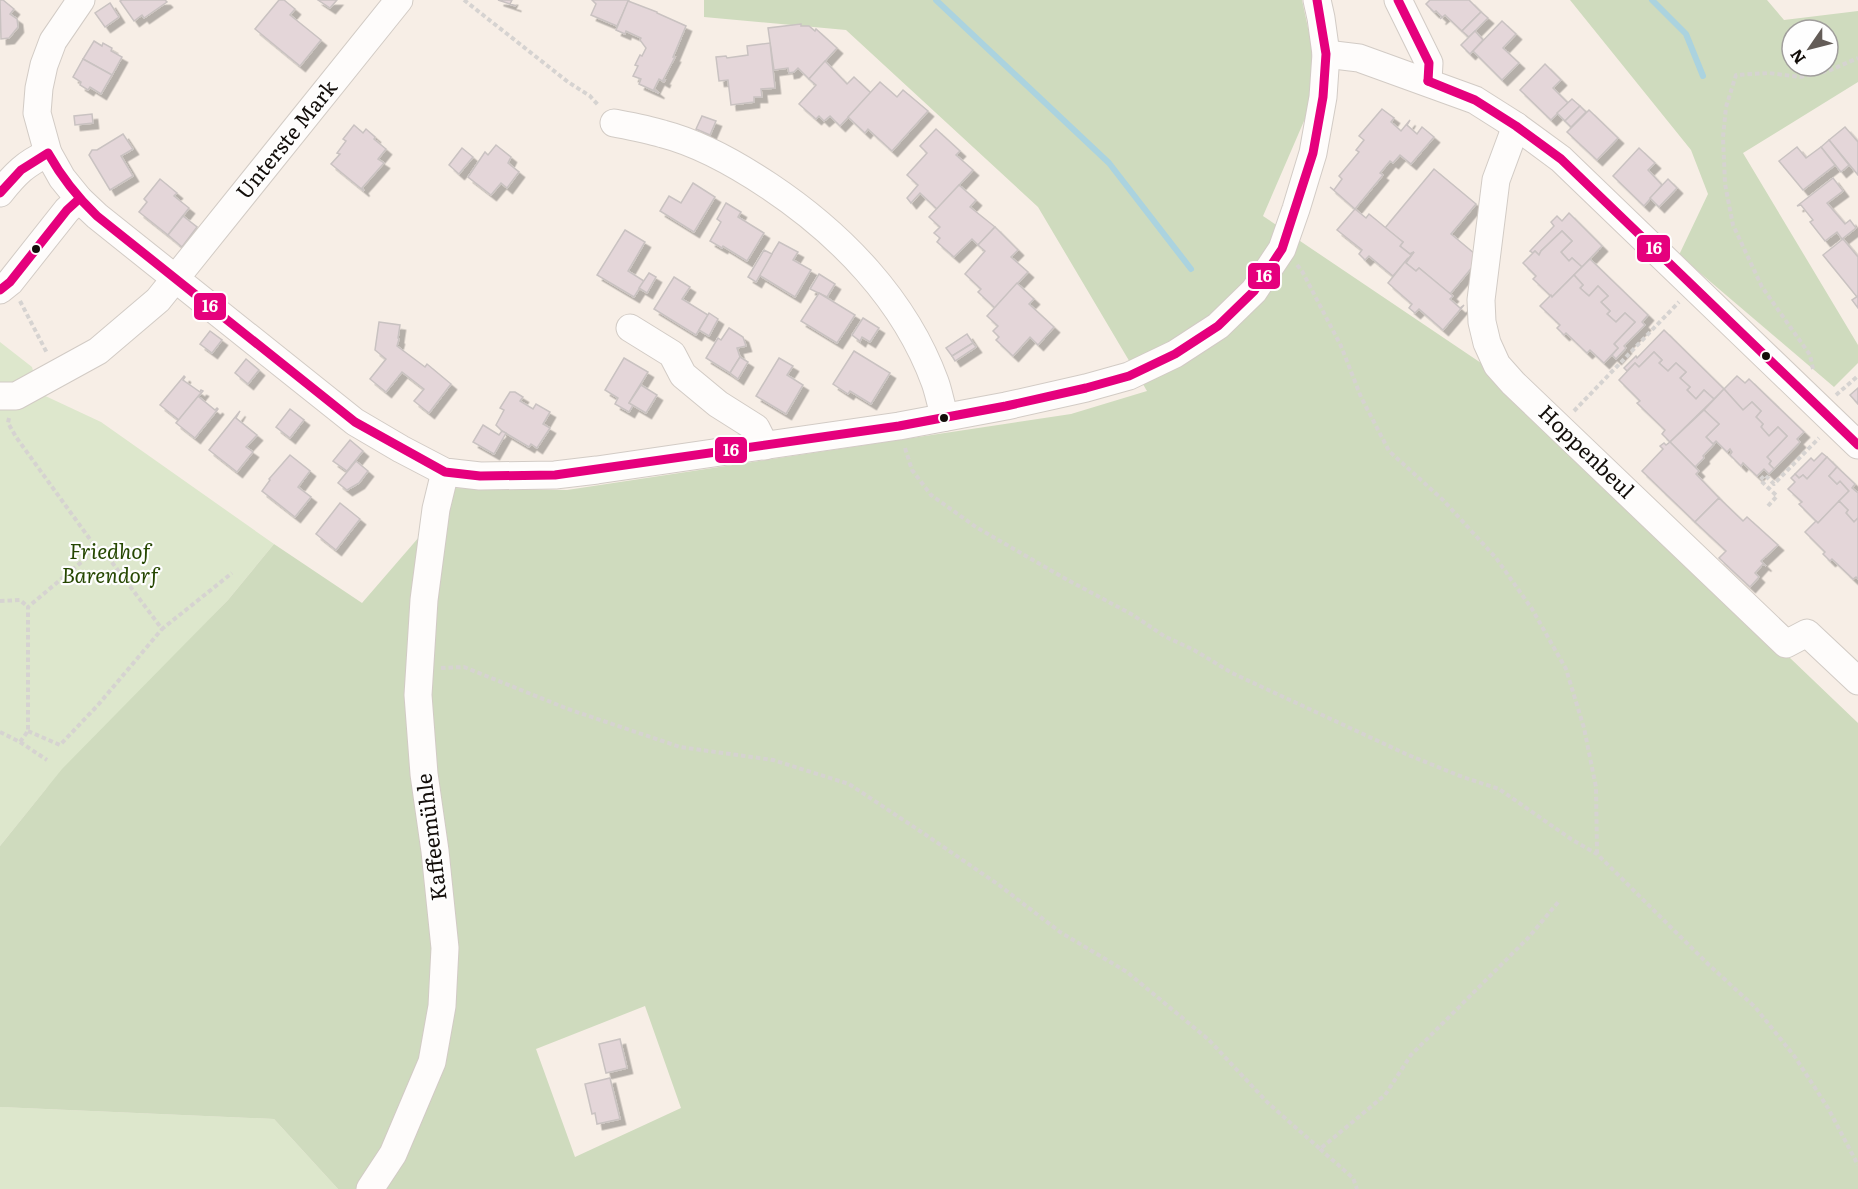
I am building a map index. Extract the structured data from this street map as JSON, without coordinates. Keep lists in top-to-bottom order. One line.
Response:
{"streets":{"street":["Unterste Mark","Hoppenbeul","Kaffeemühle"]},"parks":["Friedhof Barendorf"],"lines":["transit line 16"],"north":"bottom left"}
